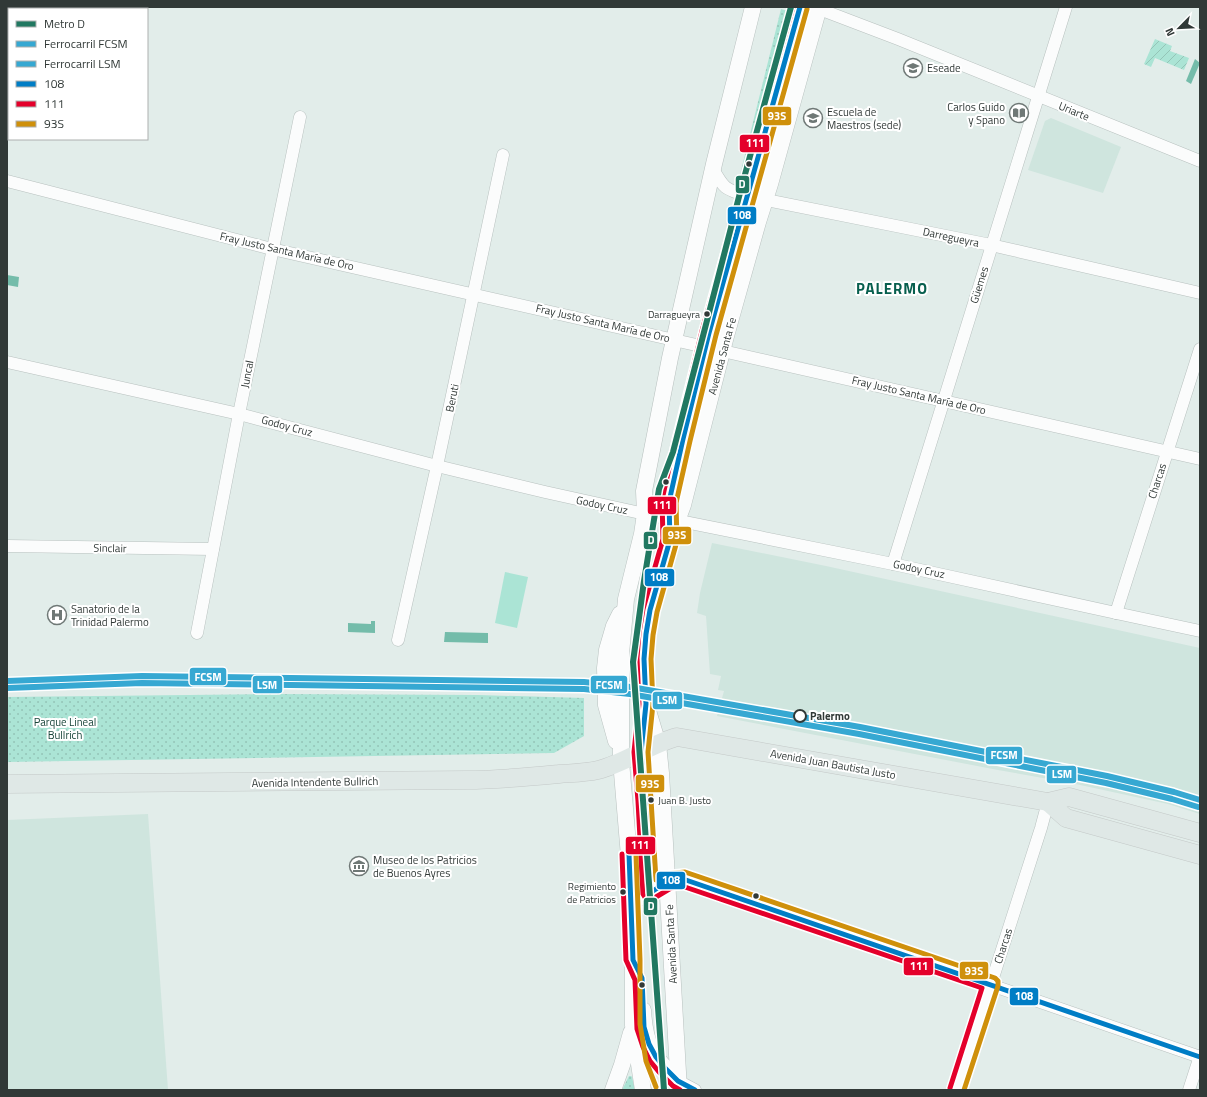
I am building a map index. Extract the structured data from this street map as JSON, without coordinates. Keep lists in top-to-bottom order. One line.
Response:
{"streets":{"main road":["Avenida Santa Fe","Avenida Juan Bautista Justo","Avenida Intendente Bullrich"],"street":["Uriarte","Darregueyra","Fray Justo Santa María de Oro","Güemes","Juncal","Beruti","Godoy Cruz","Charcas","Sinclair"]},"crossings":[["Uriarte","Güemes"],["Uriarte","Avenida Santa Fe"],["Darregueyra","Güemes"],["Darregueyra","Avenida Santa Fe"],["Fray Justo Santa María de Oro","Güemes"],["Fray Justo Santa María de Oro","Avenida Santa Fe"],["Fray Justo Santa María de Oro","Juncal"],["Fray Justo Santa María de Oro","Beruti"],["Fray Justo Santa María de Oro","Charcas"],["Güemes","Godoy Cruz"],["Avenida Santa Fe","Godoy Cruz"],["Avenida Santa Fe","Avenida Juan Bautista Justo"],["Juncal","Godoy Cruz"],["Juncal","Sinclair"],["Beruti","Godoy Cruz"],["Godoy Cruz","Charcas"],["Charcas","Avenida Juan Bautista Justo"],["Avenida Juan Bautista Justo","Avenida Intendente Bullrich"]],"districts":["PALERMO"],"parks":["Parque Lineal Bullrich"],"places":{"school or university":["Eseade","Escuela de Maestros (sede)"],"library":["Carlos Guido y Spano"],"other":["Darragueyra","Palermo","Juan B. Justo","Regimiento de Patricios"],"hospital":["Sanatorio de la Trinidad Palermo"],"museum":["Museo de los Patricios de Buenos Ayres"]},"lines":["metro line D","transit line 108","transit line 111","transit line 93S","rail line FCSM","rail line LSM"],"legend":["Metro D","Ferrocarril FCSM","Ferrocarril LSM","108","111","93S"],"north":"bottom left"}
